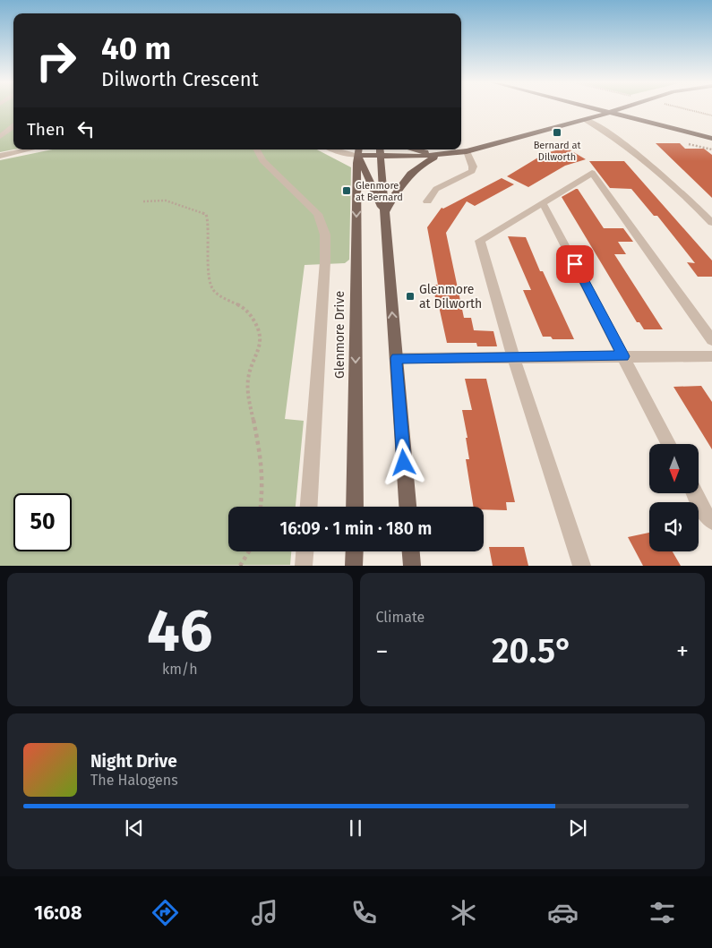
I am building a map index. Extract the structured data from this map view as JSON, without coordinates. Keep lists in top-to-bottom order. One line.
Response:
{"streets":{"main road":["Glenmore Drive"]},"places":{"transit":["Bernard at Dilworth","Glenmore at Bernard","Glenmore at Dilworth"]},"north":"bottom","page":{"turn":["40 m","Dilworth Crescent"],"then":"Then","limit":"50","trip":"16:09 · 1 min · 180 m","tile":[["46","km/h"],"Climate"],"heat":["−","20.5°","+"],"song":["Night Drive","The Halogens"],"tabs":"16:08"}}
